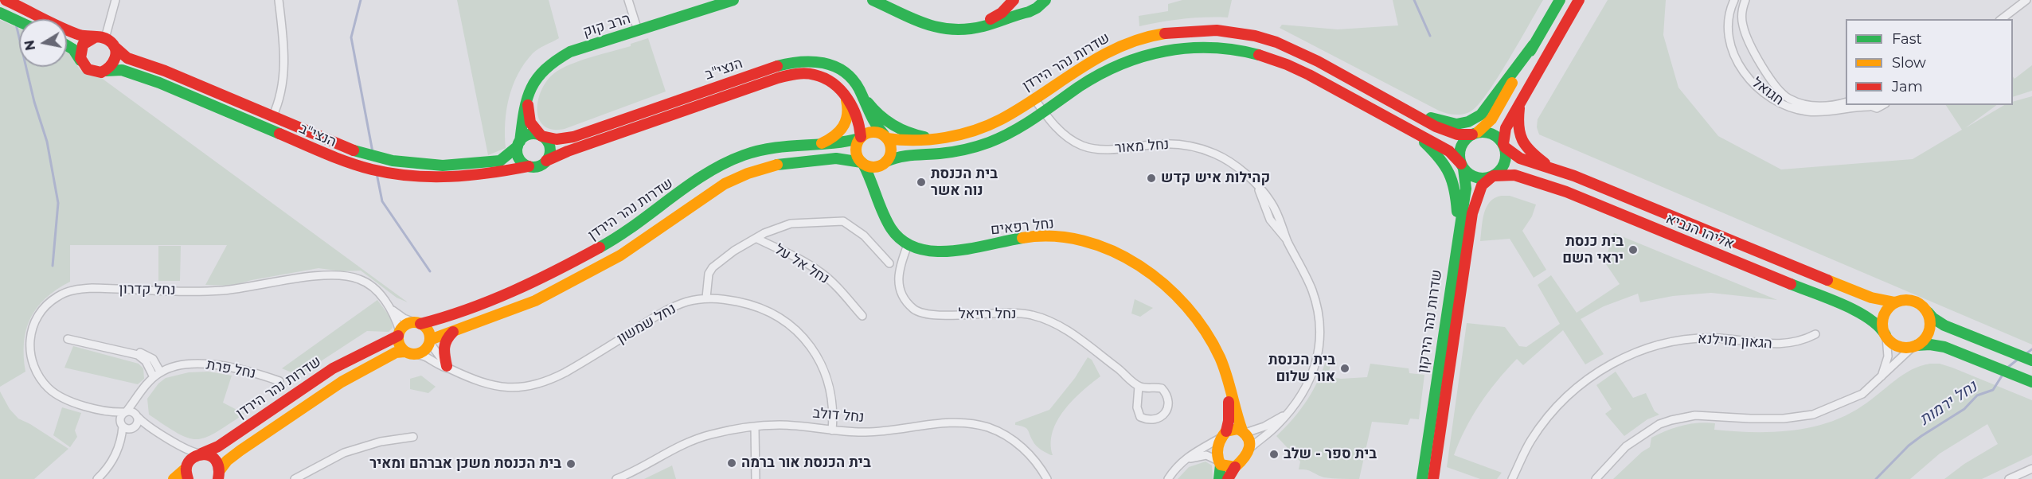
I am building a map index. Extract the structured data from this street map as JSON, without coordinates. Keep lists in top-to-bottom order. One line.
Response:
{"streets":{"main road":["הרב קוק","שדרות נהר הירדן","הנצי\"ב","נחל רפאים","אליהו הנביא","שדרות נהר הירקון"],"street":["חגואל","נחל מאור","נחל אל על","נחל קדרון","נחל רזיאל","נחל שמשון","הגאון מוילנא","נחל פרת","נחל דולב"]},"crossings":[["הרב קוק","הנצי\"ב"],["שדרות נהר הירדן","הנצי\"ב"],["שדרות נהר הירדן","נחל מאור"],["שדרות נהר הירדן","אליהו הנביא"],["שדרות נהר הירדן","נחל קדרון"],["שדרות נהר הירדן","שדרות נהר הירקון"],["שדרות נהר הירדן","נחל שמשון"],["נחל מאור","נחל רפאים"],["נחל רפאים","נחל רזיאל"],["אליהו הנביא","שדרות נהר הירקון"],["נחל קדרון","נחל שמשון"],["נחל קדרון","נחל פרת"],["נחל שמשון","נחל דולב"]],"water":["נחל ירמות"],"places":["קהילות איש קדש","בית הכנסת נוה אשר","בית כנסת יראי השם","בית הכנסת אור שלום","בית ספר - שלב","בית הכנסת אור ברמה","בית הכנסת משכן אברהם ומאיר"],"legend":["Fast","Slow","Jam"],"north":"left"}
